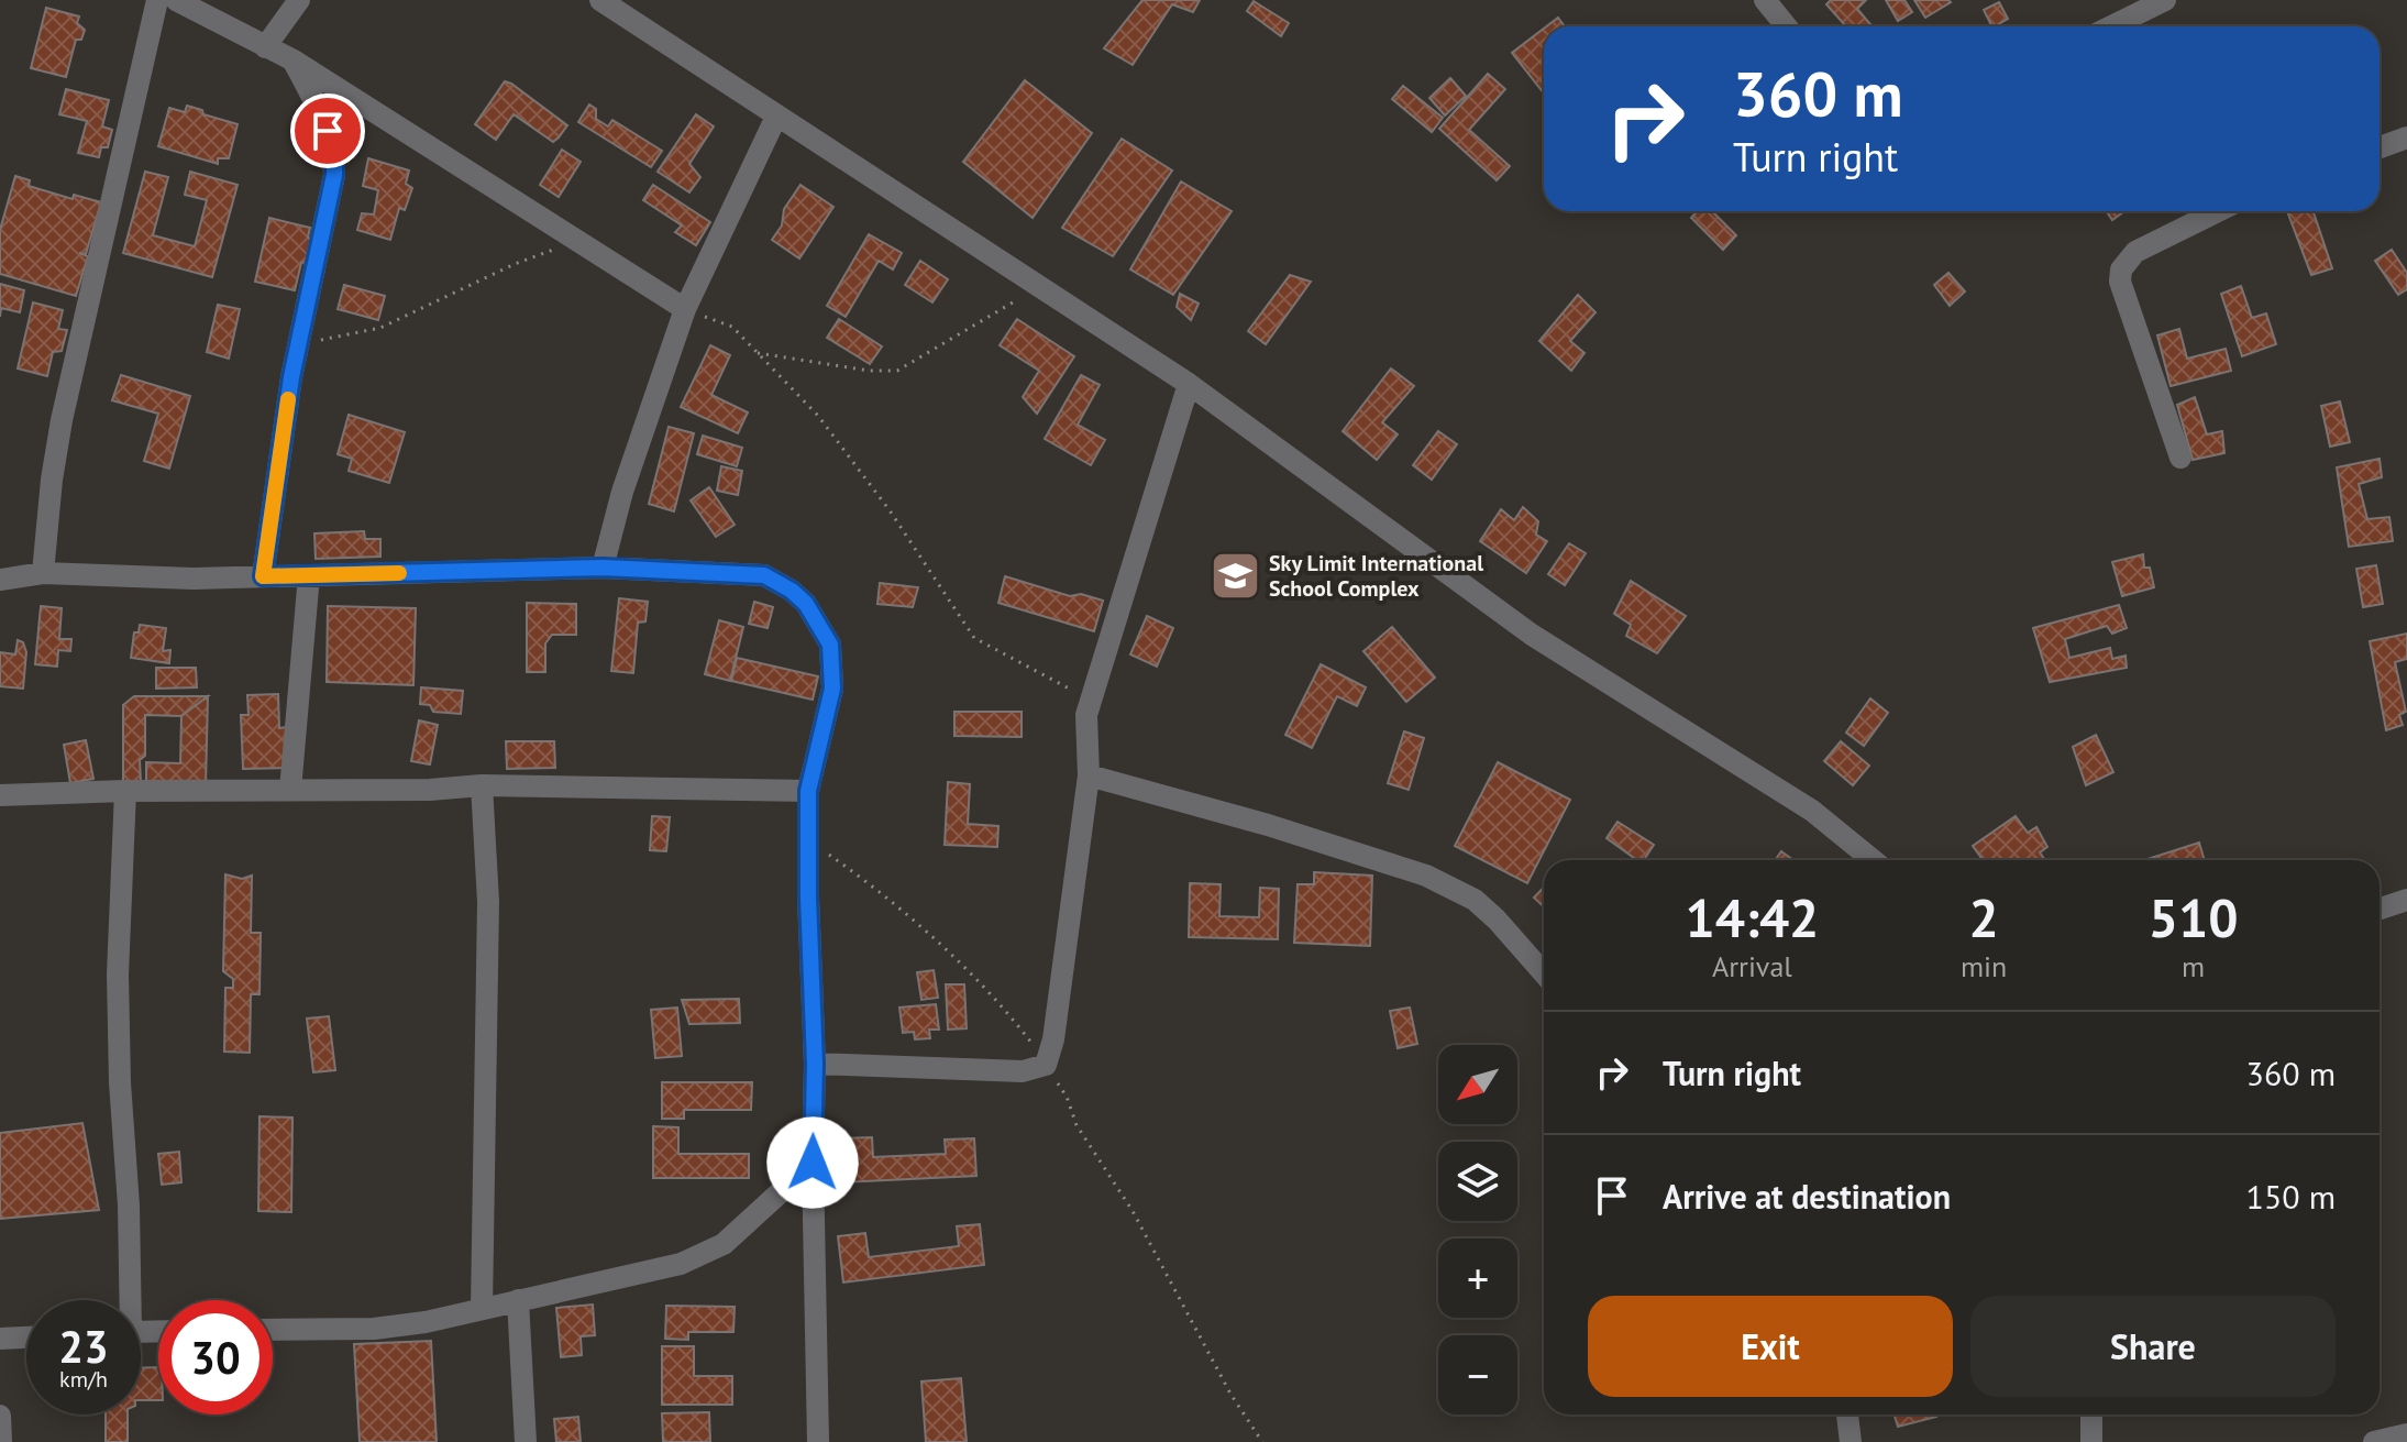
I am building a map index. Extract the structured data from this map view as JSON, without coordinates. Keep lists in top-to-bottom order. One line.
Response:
{"places":{"school or university":["Sky Limit International School Complex"]},"north":"bottom left","page":{"turn":["360 m","Turn right"],"eta":["14:42","Arrival","2","min","510","m"],"list":[{"name":"Turn right","value":"360 m"},{"name":"Arrive at destination","value":"150 m"}],"map_buttons":["+","−"],"buttons":["Exit","Share"],"speed":"23 km/h","limit":"30"}}
